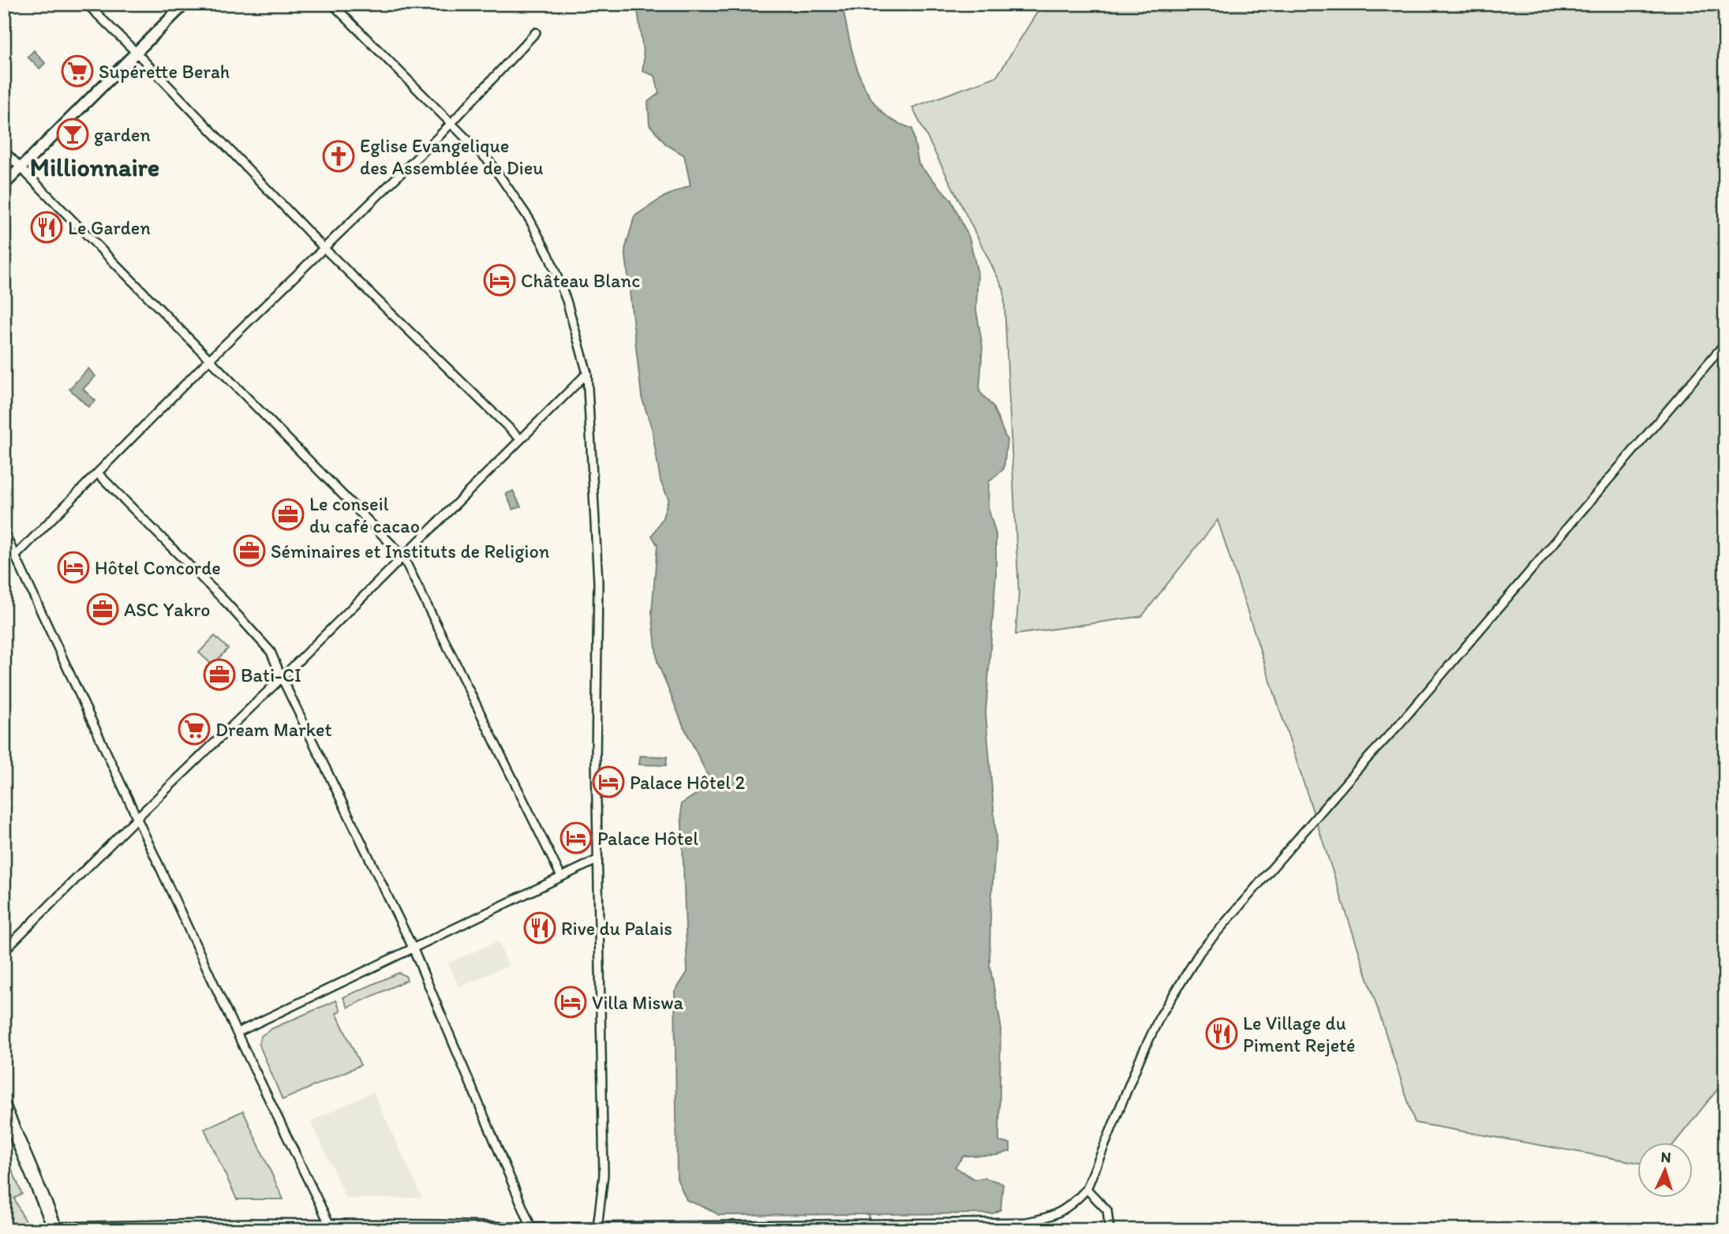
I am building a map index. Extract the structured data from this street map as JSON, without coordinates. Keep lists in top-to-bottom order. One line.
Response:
{"districts":["Millionnaire"],"places":{"supermarket":["Supérette Berah","Dream Market"],"bar":["garden"],"church":["Eglise Evangelique des Assemblée de Dieu"],"restaurant":["Le Garden","Rive du Palais","Le Village du Piment Rejeté"],"hotel":["Château Blanc","Hôtel Concorde","Palace Hôtel 2","Palace Hôtel","Villa Miswa"],"office":["Le conseil du café cacao","Séminaires et Instituts de Religion","ASC Yakro","Bati-CI"]},"north":"top"}
